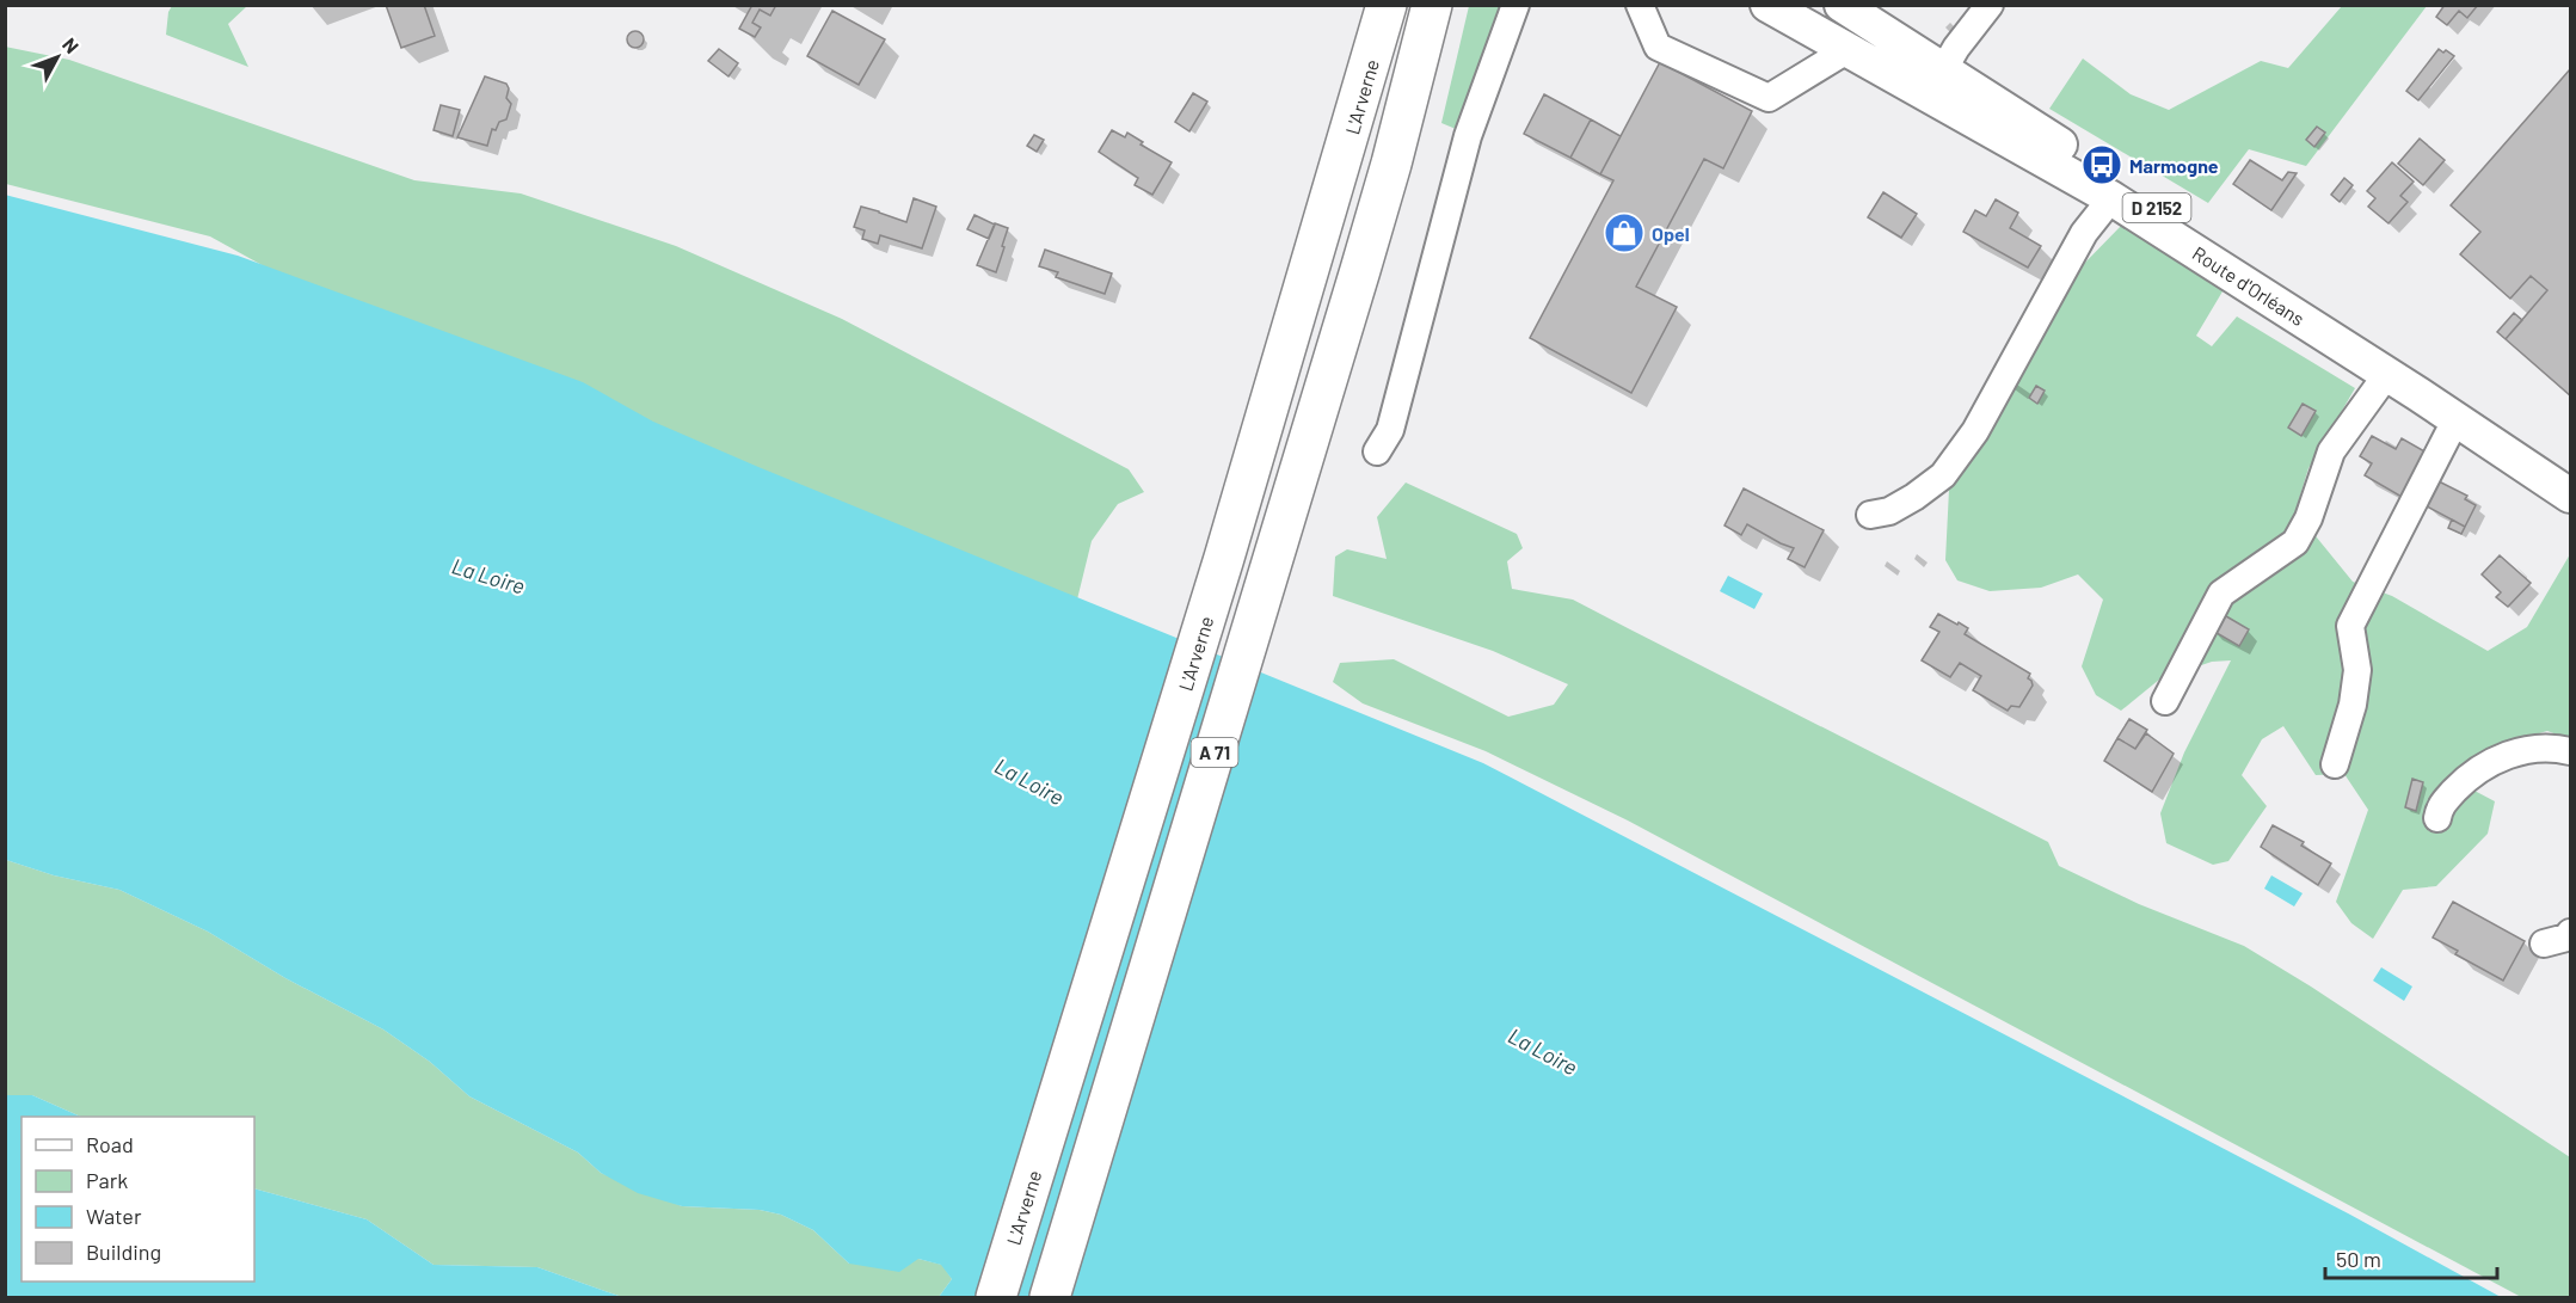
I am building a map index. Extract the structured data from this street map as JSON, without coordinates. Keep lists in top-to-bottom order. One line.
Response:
{"streets":{"highway":["L'Arverne","A 71"],"main road":["D 2152","Route d'Orléans"]},"water":["La Loire"],"places":{"bus stop":["Marmogne"],"shop":["Opel"]},"legend":["Road","Park","Water","Building"],"scale_bar":"50 m","north":"top right"}
